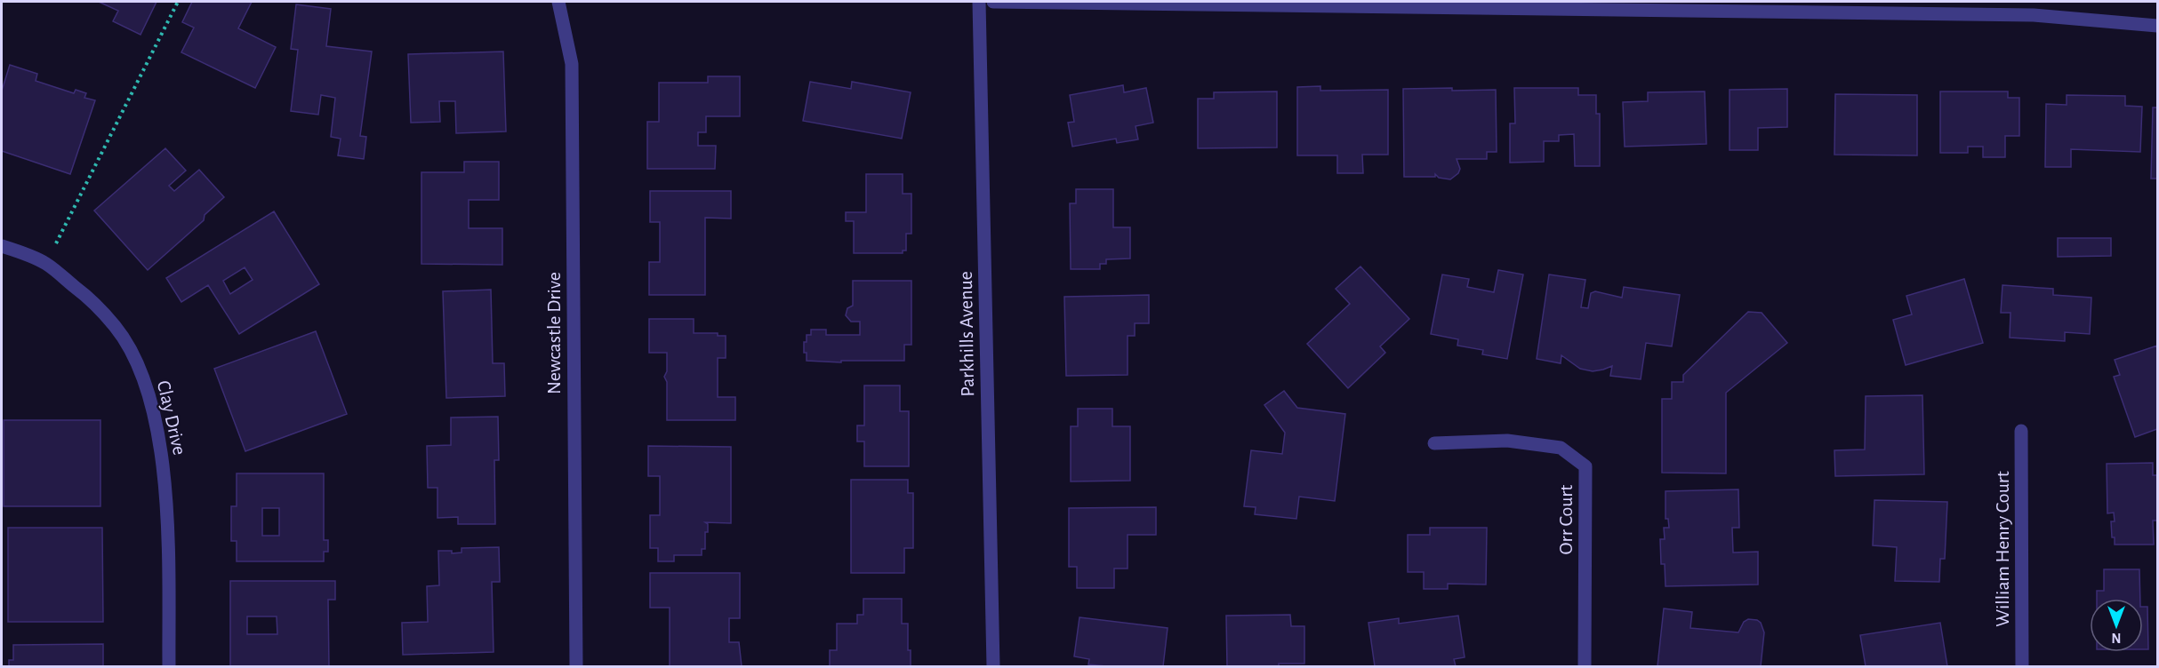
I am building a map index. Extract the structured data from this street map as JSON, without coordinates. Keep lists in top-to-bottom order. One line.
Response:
{"streets":{"street":["Newcastle Drive","Parkhills Avenue","Clay Drive","Orr Court","William Henry Court"]},"north":"bottom"}
